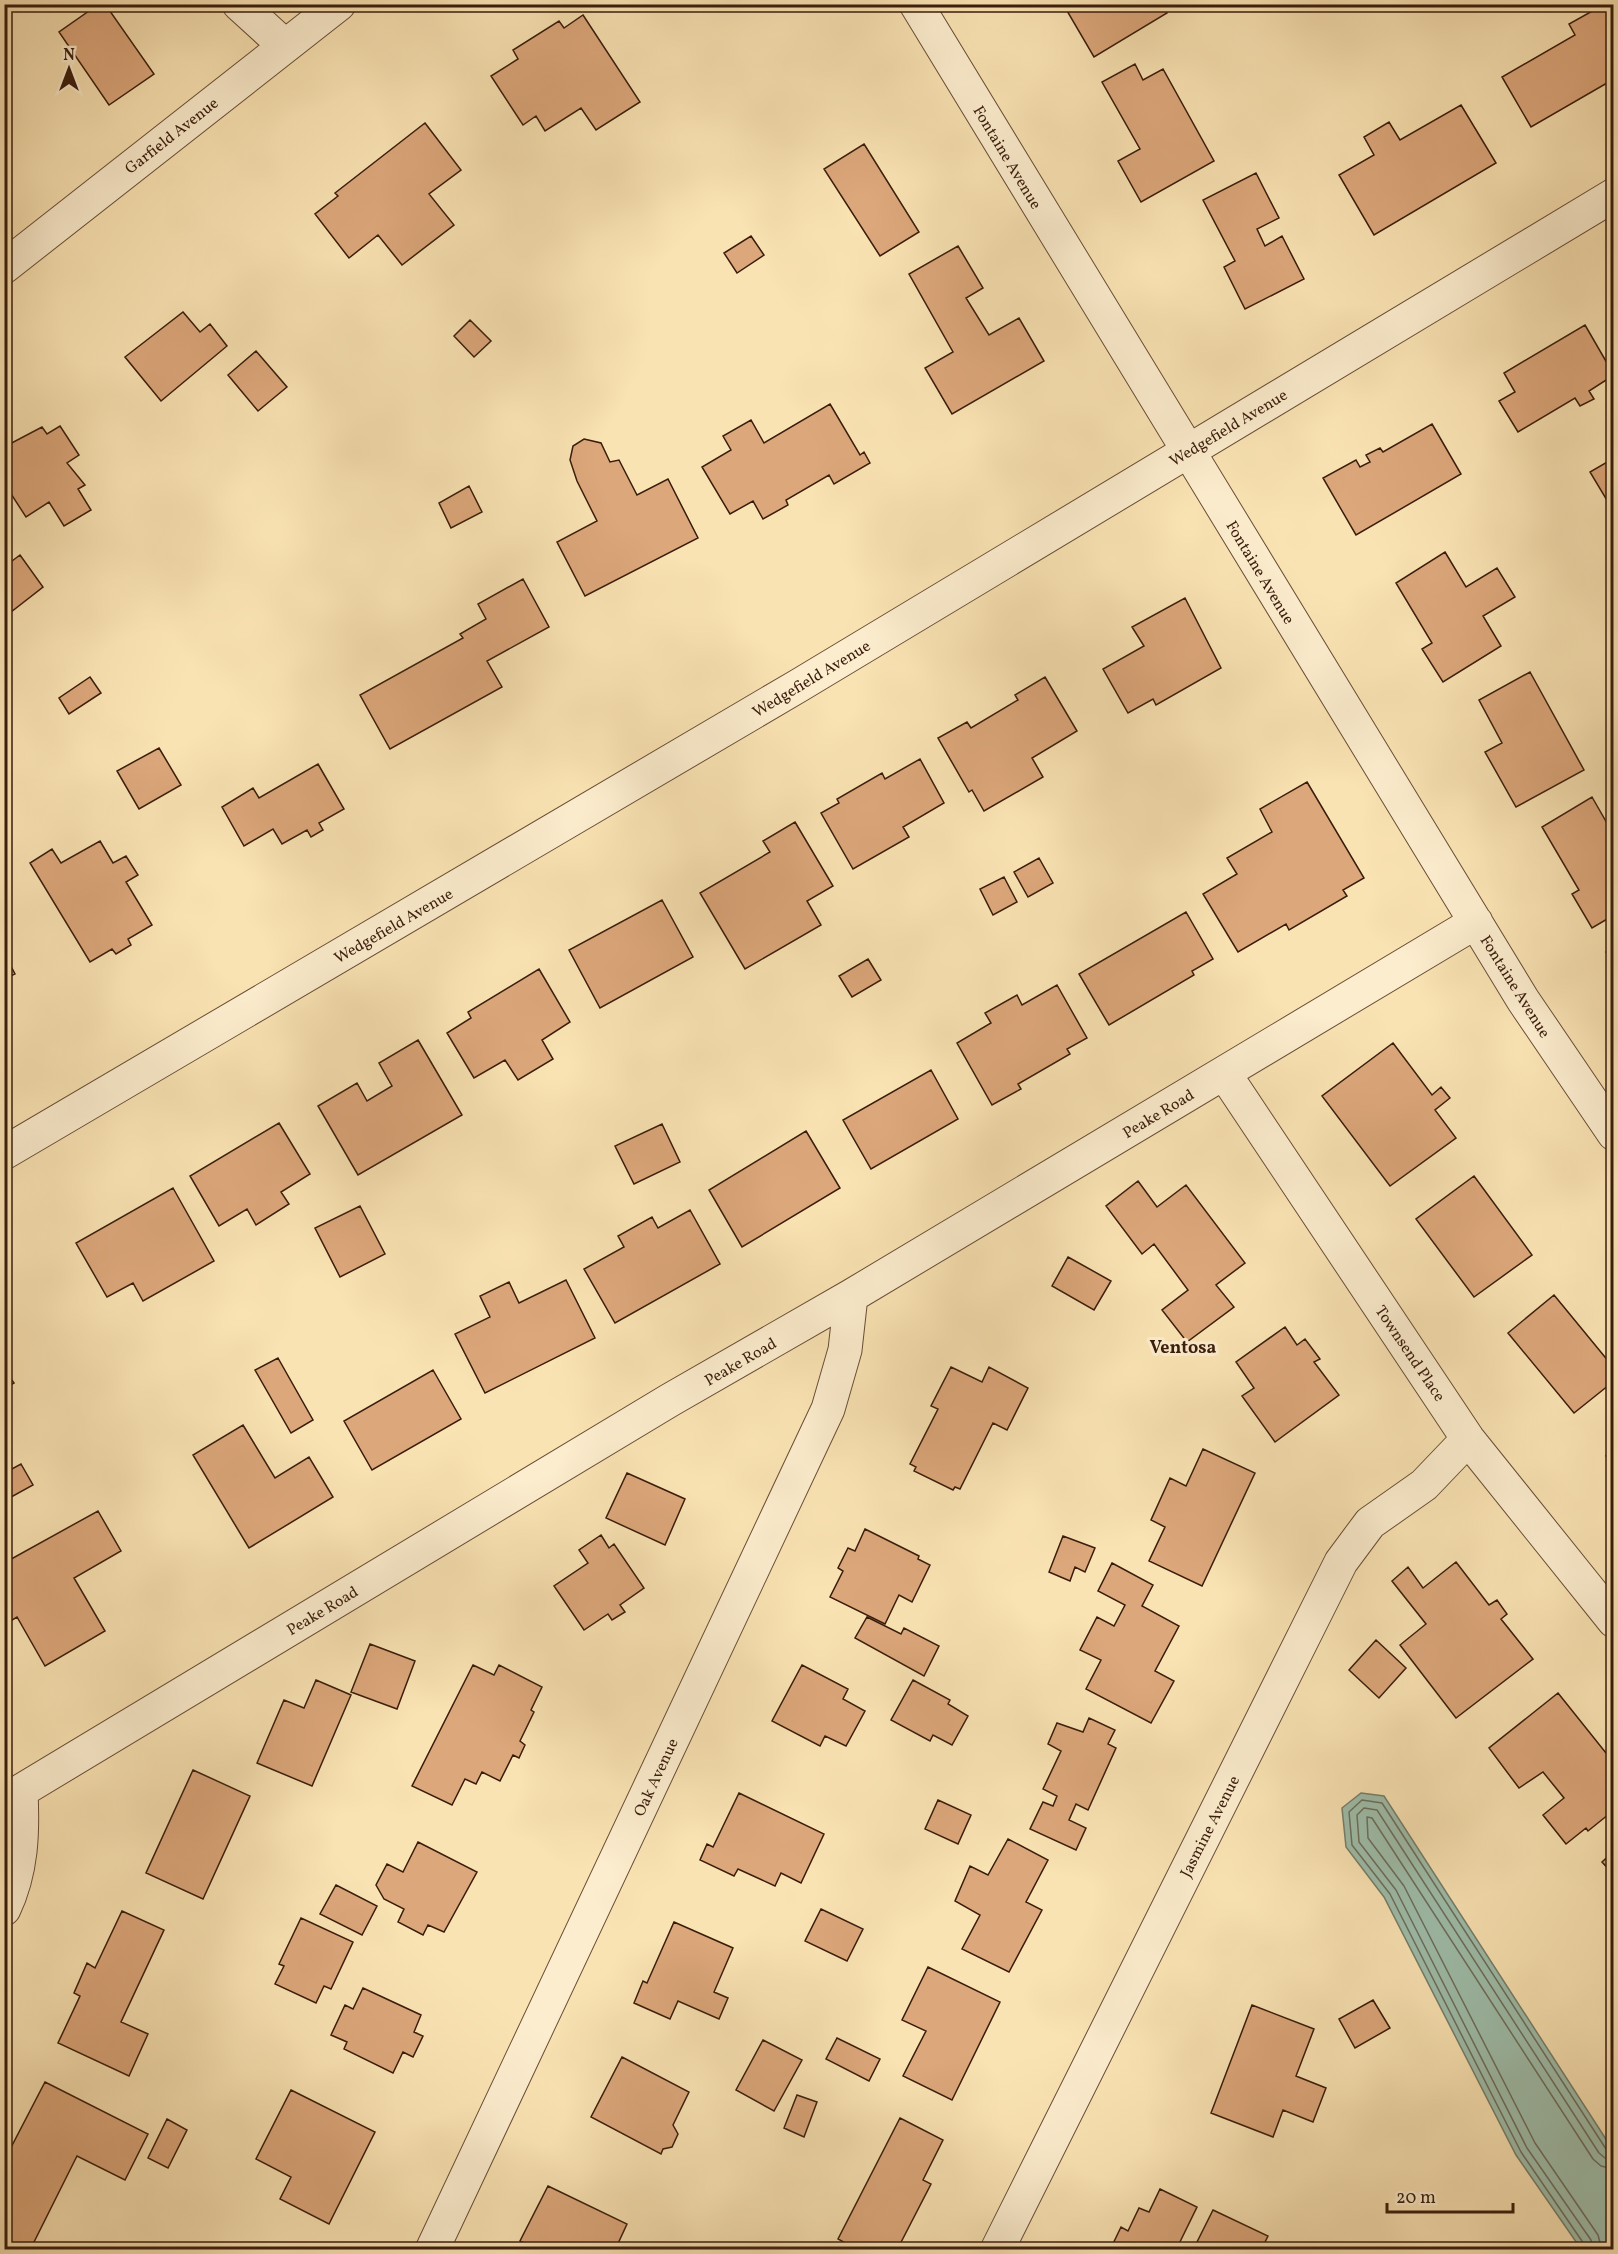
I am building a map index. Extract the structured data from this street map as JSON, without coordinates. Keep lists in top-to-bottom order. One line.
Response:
{"streets":{"street":["Garfield Avenue","Fontaine Avenue","Wedgefield Avenue","Peake Road","Townsend Place","Oak Avenue","Jasmine Avenue"]},"crossings":[["Fontaine Avenue","Wedgefield Avenue"],["Fontaine Avenue","Peake Road"],["Peake Road","Townsend Place"],["Peake Road","Oak Avenue"],["Townsend Place","Jasmine Avenue"]],"districts":["Ventosa"],"scale_bar":"20 m","north":"top"}
